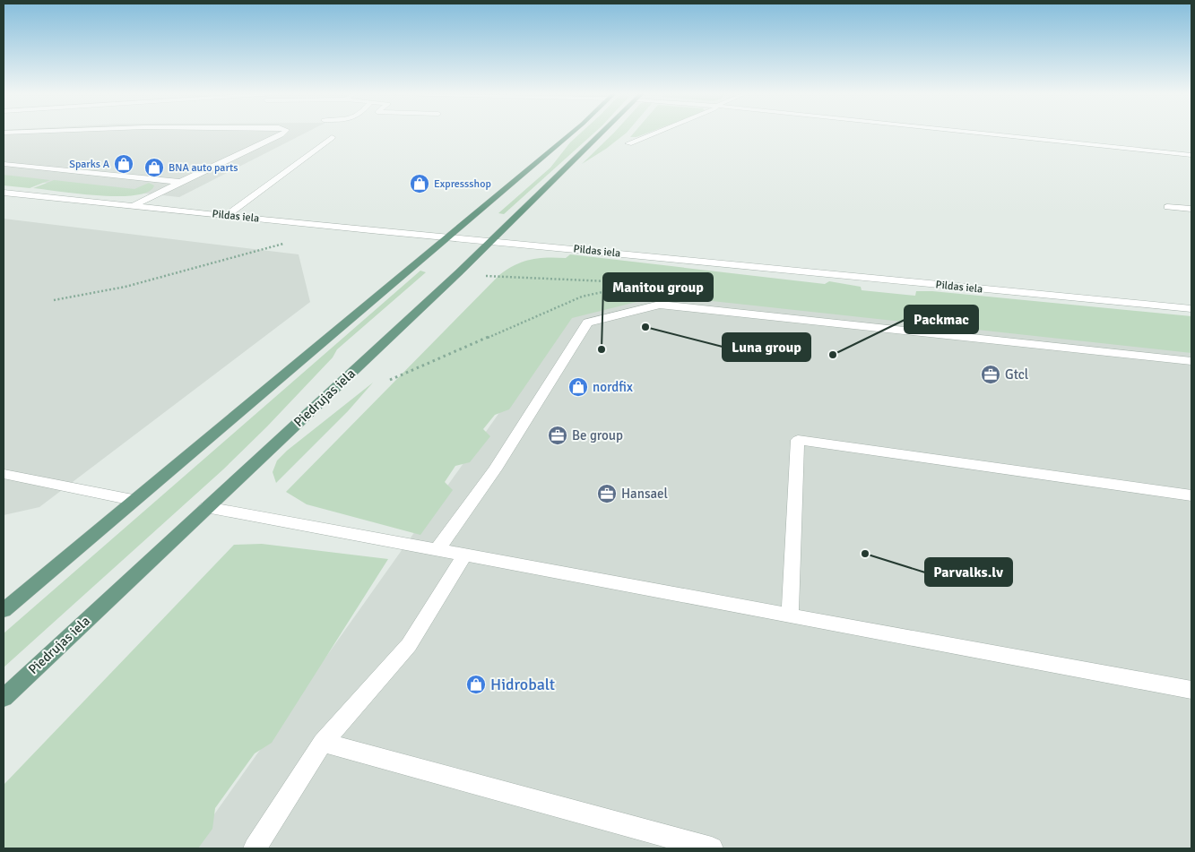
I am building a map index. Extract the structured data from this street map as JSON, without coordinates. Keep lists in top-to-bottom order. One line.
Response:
{"streets":{"main road":["Piedrujas iela"],"street":["Pildas iela"]},"crossings":[["Pildas iela","Piedrujas iela"]],"places":{"shop":["Sparks A","BNA auto parts","Expressshop","nordfix","Hidrobalt"],"other":["Luna group","Manitou group","Packmac","Parvalks.lv"],"office":["Gtcl","Be group","Hansael"]}}
